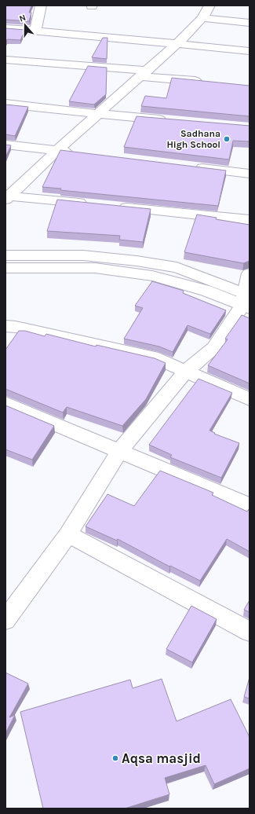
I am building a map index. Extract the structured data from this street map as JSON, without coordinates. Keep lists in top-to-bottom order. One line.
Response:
{"places":["Sadhana High School","Aqsa masjid"],"north":"top"}
